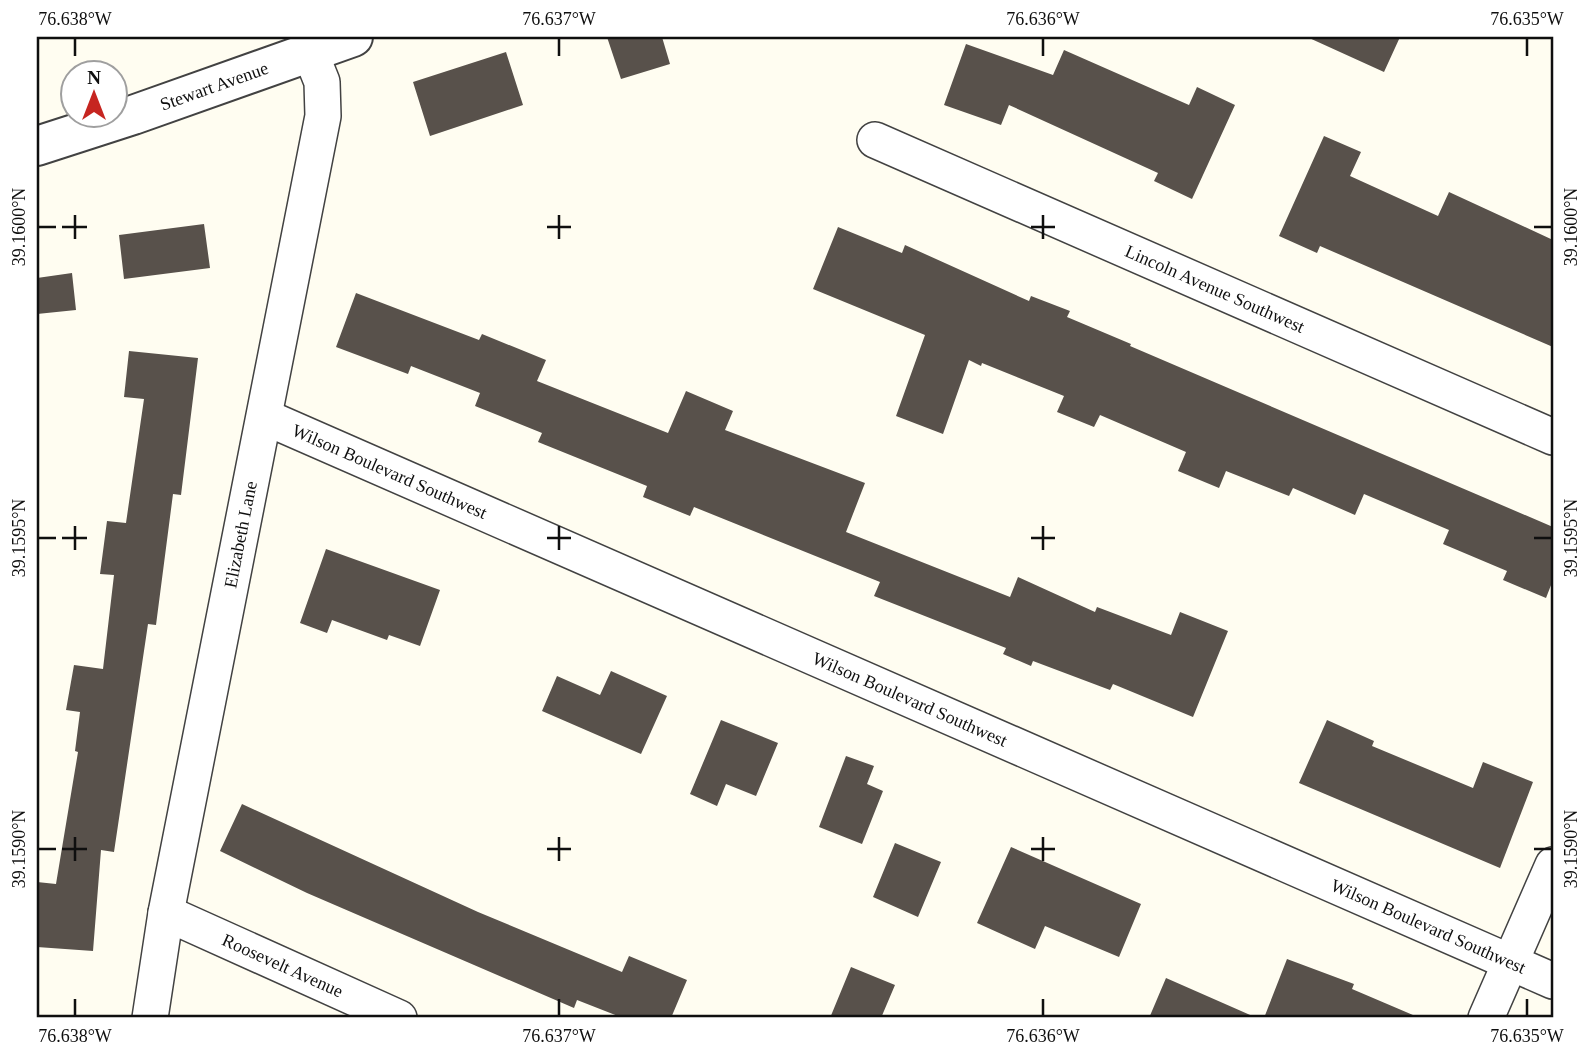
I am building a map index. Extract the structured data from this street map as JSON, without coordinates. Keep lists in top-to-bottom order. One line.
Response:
{"streets":{"street":["Stewart Avenue","Lincoln Avenue Southwest","Wilson Boulevard Southwest","Elizabeth Lane","Roosevelt Avenue"]},"crossings":[["Stewart Avenue","Elizabeth Lane"],["Wilson Boulevard Southwest","Elizabeth Lane"],["Elizabeth Lane","Roosevelt Avenue"]],"north":"top","coordinates":["76.638°W","76.637°W","76.636°W","76.635°W","39.1600°N","39.1595°N","39.1590°N"]}
